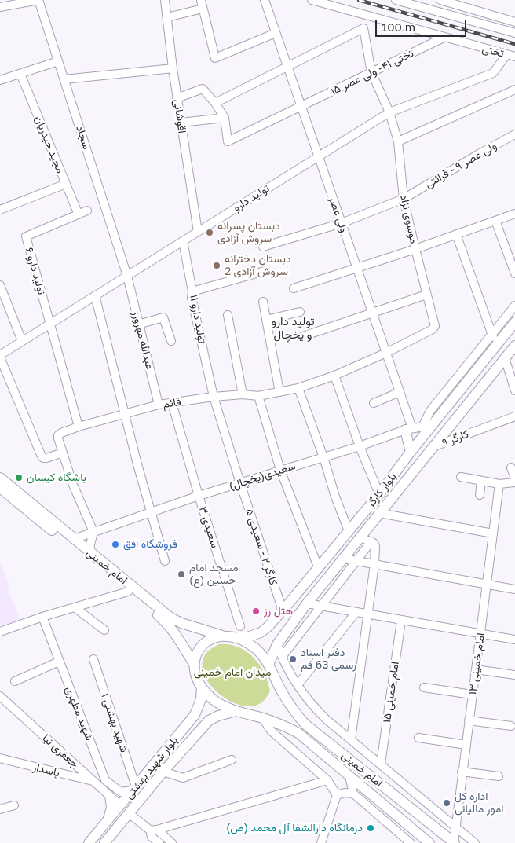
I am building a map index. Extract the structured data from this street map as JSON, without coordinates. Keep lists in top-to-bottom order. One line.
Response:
{"streets":{"main road":["بلوار کارگر","امام خمینی","بلوار شهید بهشتی"],"street":["تختی","تختی ۴۱- ولی عصر ۱۵","اقوشانی","سجاد","مجید حیدریان","ولی عصر ۹ - قرائتی","تولید دارو","ولی عصر","موسوی نژاد","تولید دارو ۶","تولید دارو ۱۱","عبدالله مهرورز","قائم","کارگر ۹","سعیدی(یخچال)","سعیدی ۳","کارگر ۲ - سعیدی ۵","امام خمینی ۱۳","امام خمینی ۱۵","شهید مطهری","شهید بهشتی ۱","جعفری نیا","پاسدار"]},"crossings":[["تختی","تختی ۴۱- ولی عصر ۱۵"],["تختی","تولید دارو"],["تختی ۴۱- ولی عصر ۱۵","ولی عصر"],["تختی ۴۱- ولی عصر ۱۵","موسوی نژاد"],["اقوشانی","تولید دارو"],["سجاد","تولید دارو"],["سجاد","عبدالله مهرورز"],["مجید حیدریان","تولید دارو ۶"],["ولی عصر ۹ - قرائتی","ولی عصر"],["ولی عصر ۹ - قرائتی","موسوی نژاد"],["تولید دارو","ولی عصر"],["تولید دارو","موسوی نژاد"],["تولید دارو","تولید دارو ۶"],["تولید دارو","تولید دارو ۱۱"],["تولید دارو","عبدالله مهرورز"],["ولی عصر","موسوی نژاد"],["ولی عصر","قائم"],["ولی عصر","سعیدی(یخچال)"],["موسوی نژاد","قائم"],["تولید دارو ۱۱","قائم"],["تولید دارو ۱۱","سعیدی(یخچال)"],["تولید دارو ۱۱","کارگر ۲ - سعیدی ۵"],["عبدالله مهرورز","قائم"],["قائم","سعیدی(یخچال)"],["قائم","سعیدی ۳"],["کارگر ۹","بلوار کارگر"],["سعیدی(یخچال)","بلوار کارگر"],["سعیدی(یخچال)","سعیدی ۳"],["سعیدی(یخچال)","کارگر ۲ - سعیدی ۵"],["سعیدی(یخچال)","امام خمینی"],["بلوار کارگر","کارگر ۲ - سعیدی ۵"],["بلوار کارگر","امام خمینی"],["امام خمینی","امام خمینی ۱۳"],["امام خمینی","بلوار شهید بهشتی"],["شهید مطهری","جعفری نیا"],["شهید مطهری","پاسدار"],["شهید بهشتی ۱","بلوار شهید بهشتی"],["جعفری نیا","بلوار شهید بهشتی"],["جعفری نیا","پاسدار"]],"districts":["تولید دارو و یخچال"],"parks":["میدان امام خمینی"],"places":["دبستان پسرانه سروش آزادی","دبستان دخترانه سروش آزادی 2","باشگاه کیسان","فروشگاه افق","مسجد امام حسین (ع)","هتل رز","دفتر اسناد رسمی 63 قم","اداره کل امور مالیاتی","درمانگاه دارالشفا آل محمد (ص)"],"scale_bar":"100 m"}
